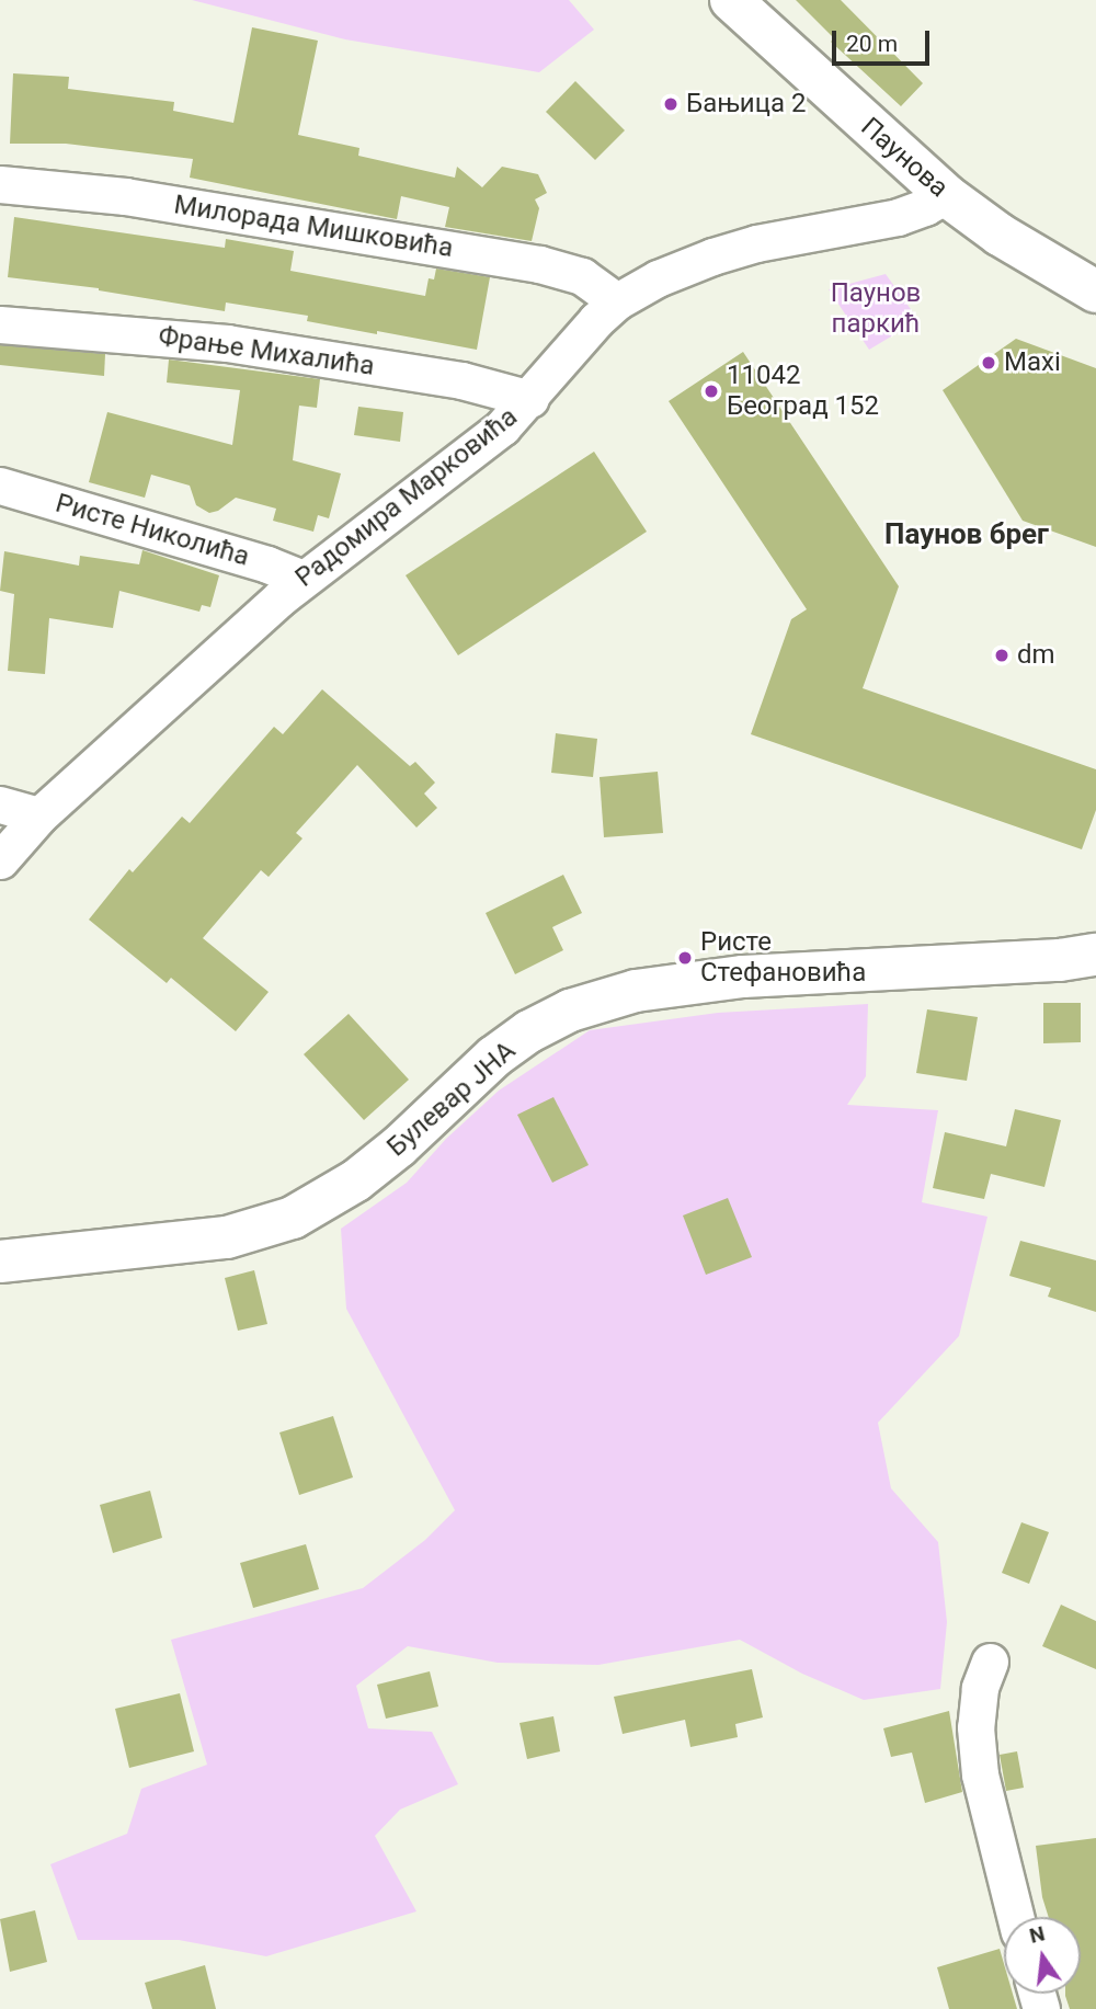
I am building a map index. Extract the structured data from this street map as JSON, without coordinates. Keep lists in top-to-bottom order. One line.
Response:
{"streets":{"main road":["Паунова","Булевар ЈНА"],"street":["Милорада Мишковића","Фрање Михалића","Радомира Марковића","Ристе Николића"]},"crossings":[["Паунова","Радомира Марковића"],["Милорада Мишковића","Радомира Марковића"],["Фрање Михалића","Радомира Марковића"],["Радомира Марковића","Ристе Николића"]],"districts":["Паунов брег"],"parks":["Паунов паркић"],"places":["Бањица 2","Maxi","11042 Београд 152","dm","Ристе Стефановића"],"scale_bar":"20 m","north":"top"}
